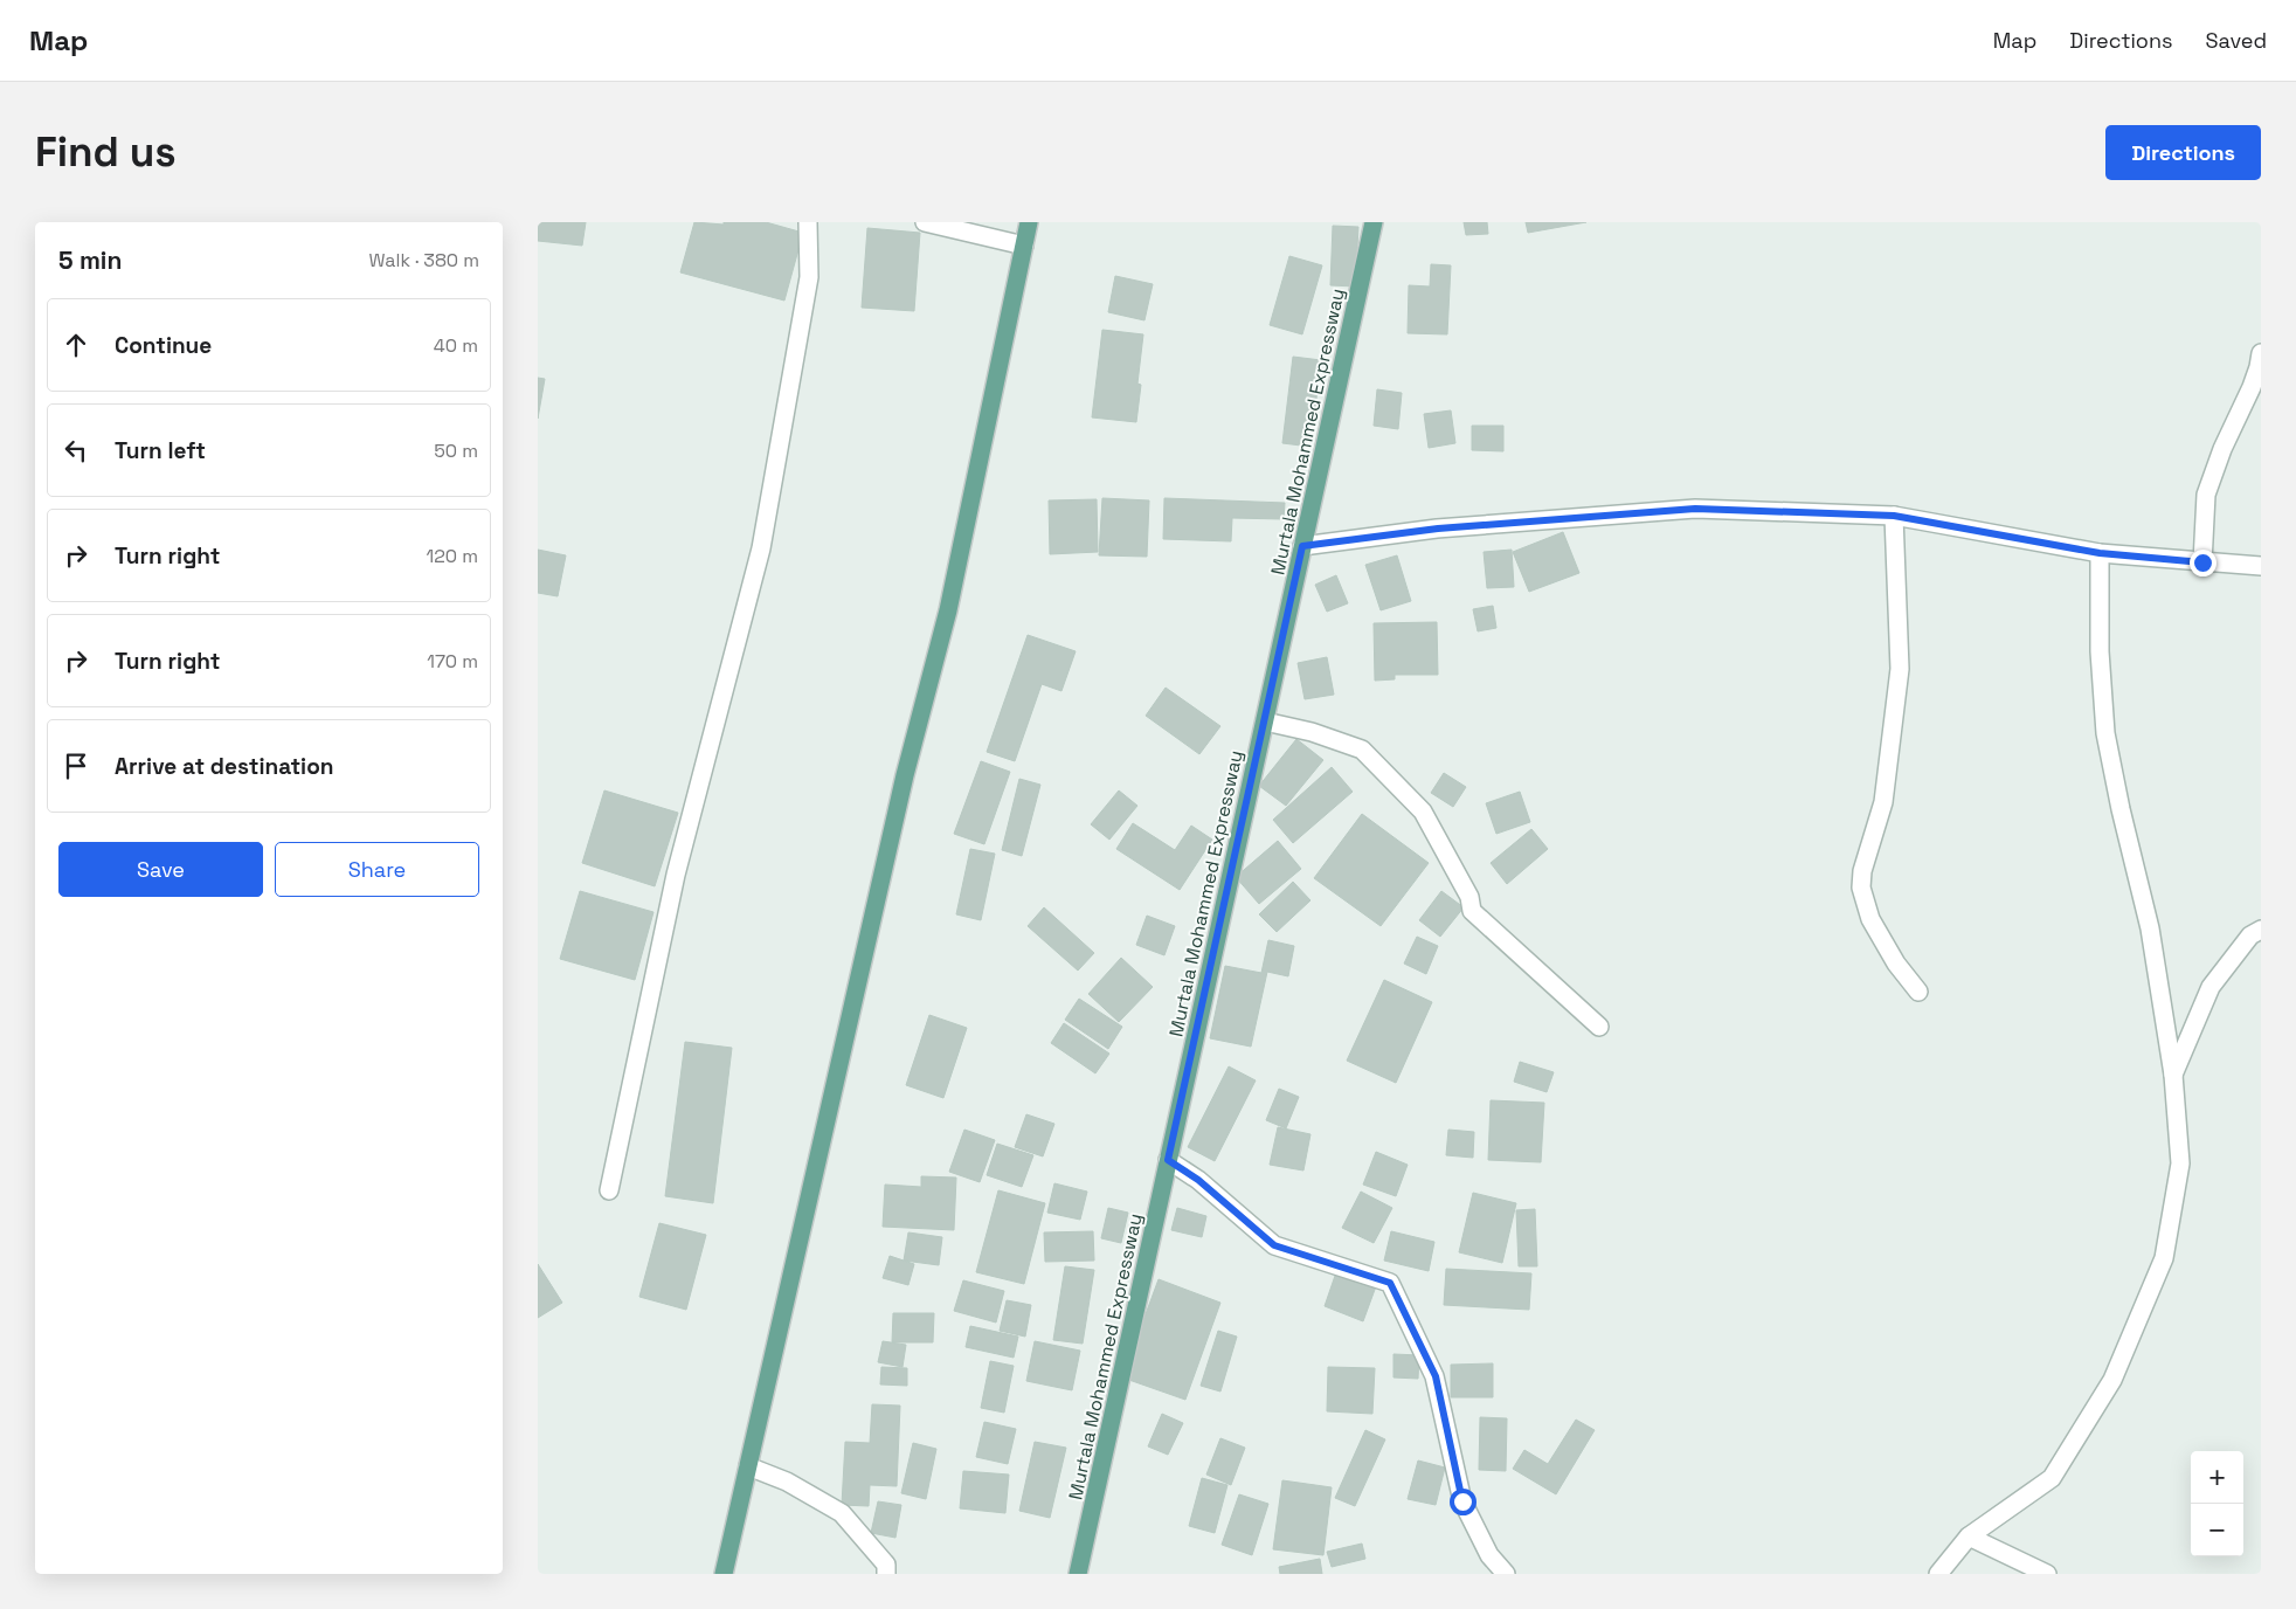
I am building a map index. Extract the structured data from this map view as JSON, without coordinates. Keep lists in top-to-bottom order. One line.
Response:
{"streets":{"main road":["Murtala Mohammed Expressway"]},"page":{"header":"Map","nav":["Map","Directions","Saved"],"buttons":["Directions",["Save","Share"]],"title":"Find us","heading":["5 min","Walk · 380 m"],"list":[["Continue","40 m"],["Turn left","50 m"],["Turn right","120 m"],["Turn right","170 m"],"Arrive at destination"],"map_buttons":["+","−"]}}
